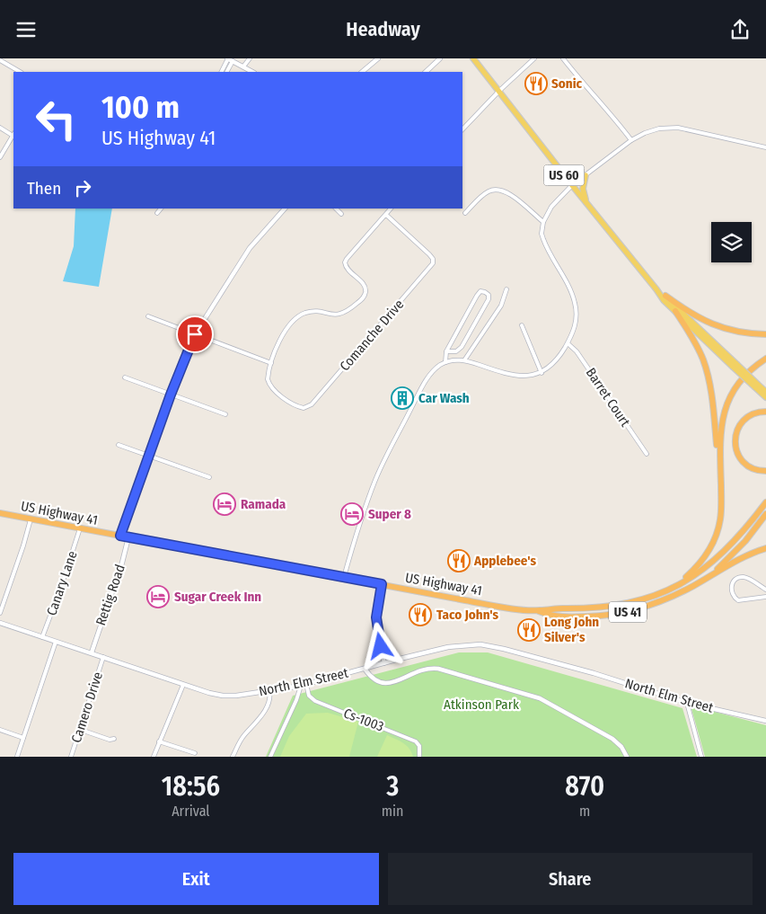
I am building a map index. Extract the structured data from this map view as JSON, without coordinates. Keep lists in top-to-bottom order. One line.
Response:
{"streets":{"highway":["US Highway 41","US 41"],"main road":["US 60"],"street":["Comanche Drive","Barret Court","Canary Lane","Rettig Road","North Elm Street","Camero Drive","Cs-1003"]},"crossings":[["US Highway 41","Canary Lane"],["US Highway 41","Rettig Road"],["US Highway 41","US 41"],["Canary Lane","North Elm Street"],["Rettig Road","North Elm Street"],["North Elm Street","Camero Drive"],["North Elm Street","Cs-1003"]],"parks":["Atkinson Park"],"places":{"restaurant":["Sonic","Applebee's","Taco John's","Long John Silver's"],"building":["Car Wash"],"hotel":["Ramada","Super 8","Sugar Creek Inn"]},"page":{"header":"Headway","turn":["100 m","US Highway 41"],"then":"Then","eta":["18:56","Arrival","3","min","870","m"],"buttons":["Exit","Share"]}}
